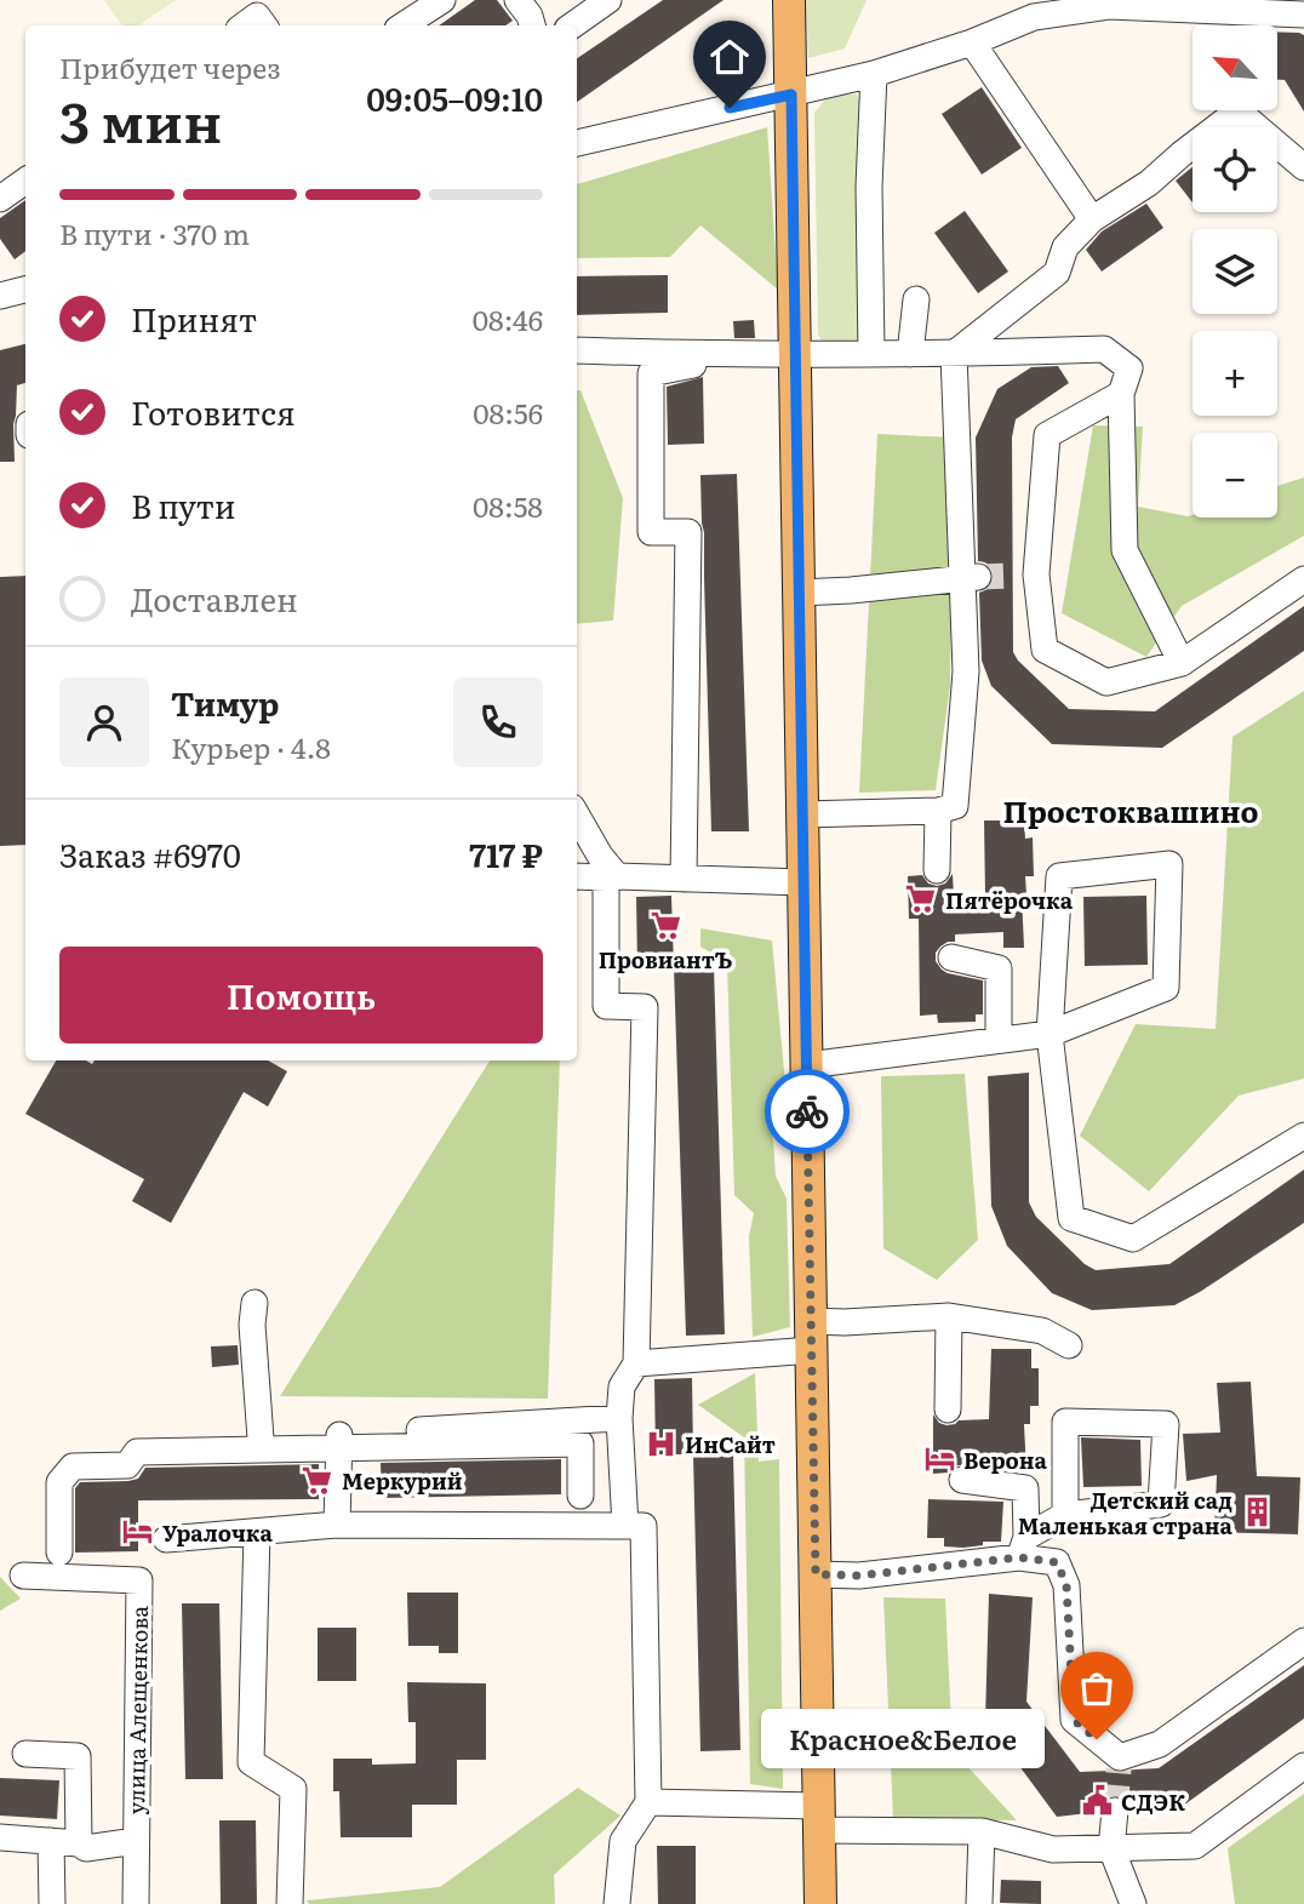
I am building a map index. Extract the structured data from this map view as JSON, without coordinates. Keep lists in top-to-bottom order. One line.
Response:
{"streets":{"street":["улица Алещенкова"]},"districts":["Простоквашино"],"places":{"supermarket":["Пятёрочка","ПровиантЪ","Меркурий"],"hospital":["ИнСайт"],"hotel":["Верона","Уралочка"],"building":["Детский сад Маленькая страна"],"other":["Красное&Белое"],"public building":["СДЭК"]},"north":"top left","page":{"map_buttons":["+","−"],"heading":["3 мин","Прибудет через","09:05–09:10"],"panel":["Тимур","Курьер · 4.8","Заказ #6970","717 ₽"],"bar":"В пути · 370 m","list":[["Принят","08:46"],["Готовится","08:56"],["В пути","08:58"],"Доставлен"],"buttons":"Помощь","bubble":"Красное&Белое"}}
